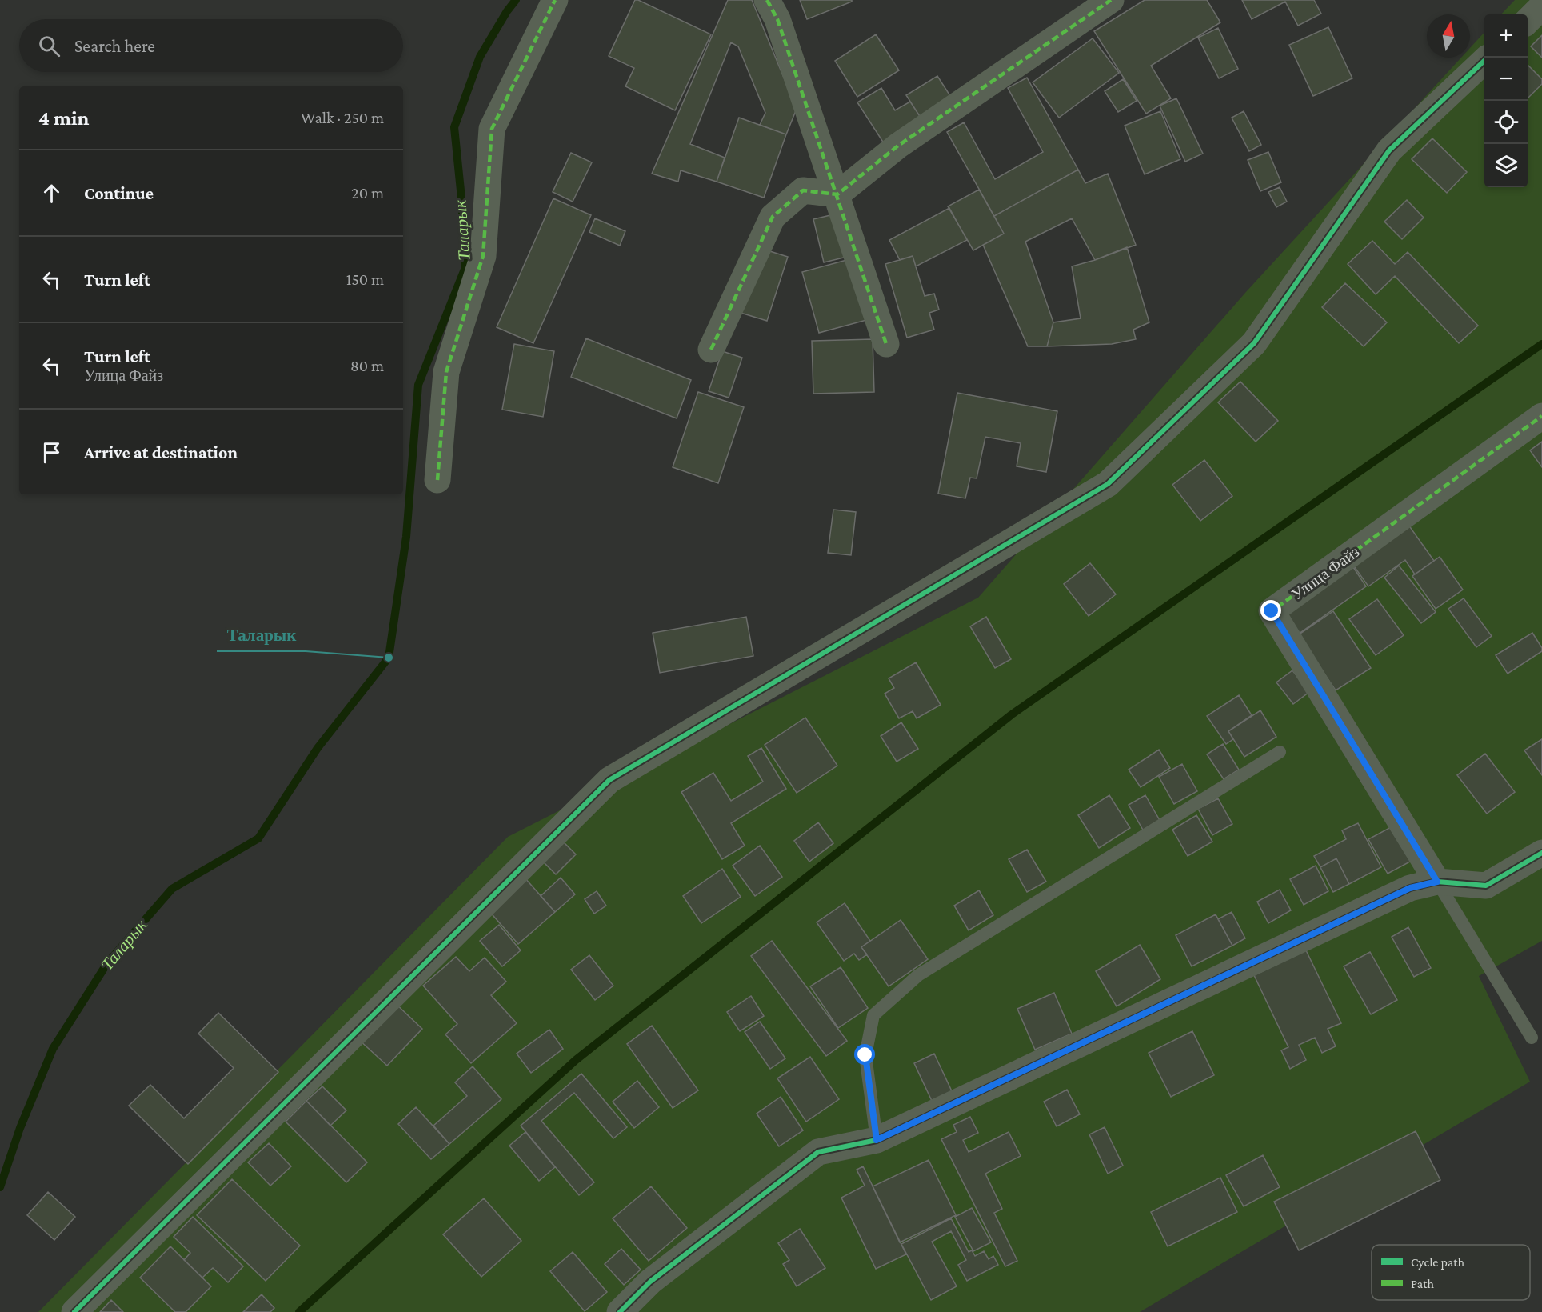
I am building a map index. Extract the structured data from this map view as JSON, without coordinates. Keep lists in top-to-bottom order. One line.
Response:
{"streets":{"street":["Улица Файз"]},"water":["Таларык"],"places":["Таларык"],"legend":["Cycle path","Path"],"north":"top","page":{"map_buttons":["+","−"],"search":"Search here","heading":["4 min","Walk · 250 m"],"list":[["Continue","20 m"],["Turn left","150 m"],["Turn left","Улица Файз","80 m"],"Arrive at destination"]}}
